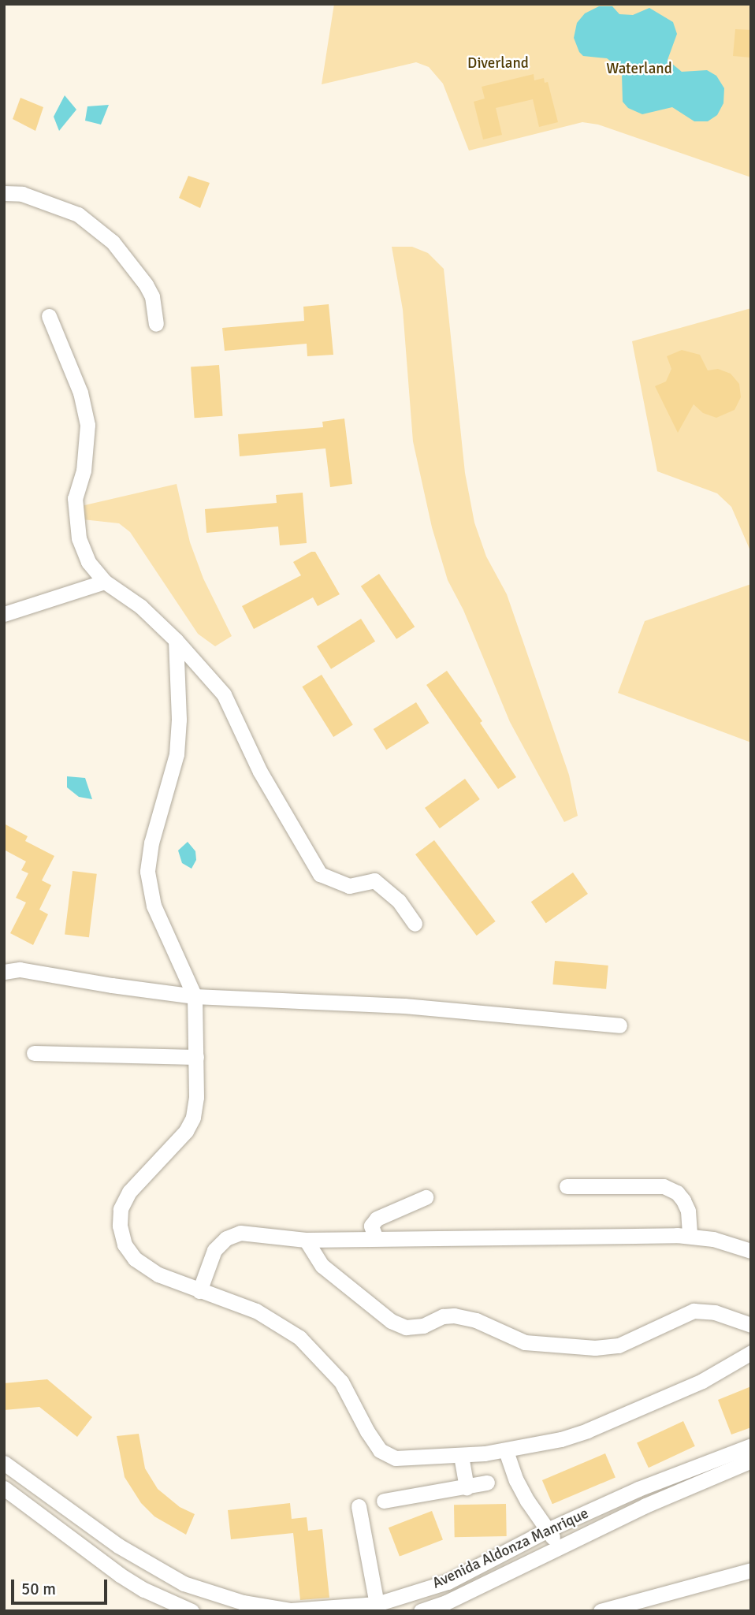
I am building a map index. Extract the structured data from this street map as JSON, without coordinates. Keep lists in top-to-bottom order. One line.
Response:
{"streets":{"street":["Avenida Aldonza Manrique"]},"parks":["Diverland","Waterland"],"scale_bar":"50 m"}
